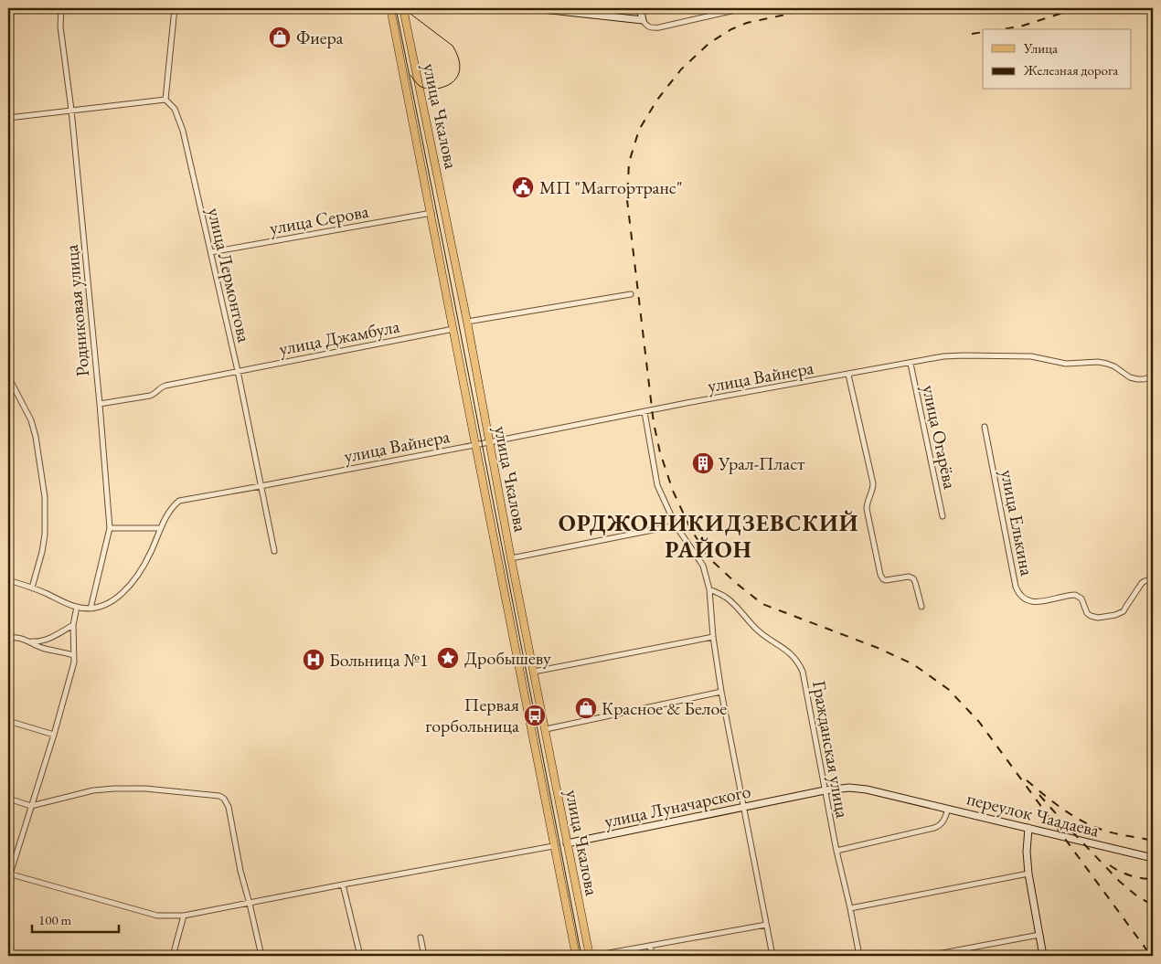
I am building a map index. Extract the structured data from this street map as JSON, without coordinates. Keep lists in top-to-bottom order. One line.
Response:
{"streets":{"main road":["улица Чкалова","улица Луначарского"],"street":["улица Серова","улица Лермонтова","Родниковая улица","улица Джамбула","улица Вайнера","улица Огарёва","улица Елькина","Гражданская улица","переулок Чаадаева"]},"crossings":[["улица Чкалова","улица Серова"],["улица Чкалова","улица Джамбула"],["улица Чкалова","улица Вайнера"],["улица Чкалова","улица Луначарского"],["улица Серова","улица Лермонтова"],["улица Лермонтова","улица Джамбула"],["улица Лермонтова","улица Вайнера"],["Родниковая улица","улица Джамбула"],["Родниковая улица","улица Вайнера"],["улица Вайнера","улица Огарёва"],["Гражданская улица","улица Луначарского"],["Гражданская улица","переулок Чаадаева"],["улица Луначарского","переулок Чаадаева"]],"districts":["ОРДЖОНИКИДЗЕВСКИЙ РАЙОН"],"places":{"shop":["Фиера","Красное & Белое"],"public building":["МП \"Маггортранс\""],"building":["Урал-Пласт"],"place":["Дробышеву"],"hospital":["Больница №1"],"bus stop":["Первая горбольница"]},"legend":["Улица","Железная дорога"],"scale_bar":"100 m"}
